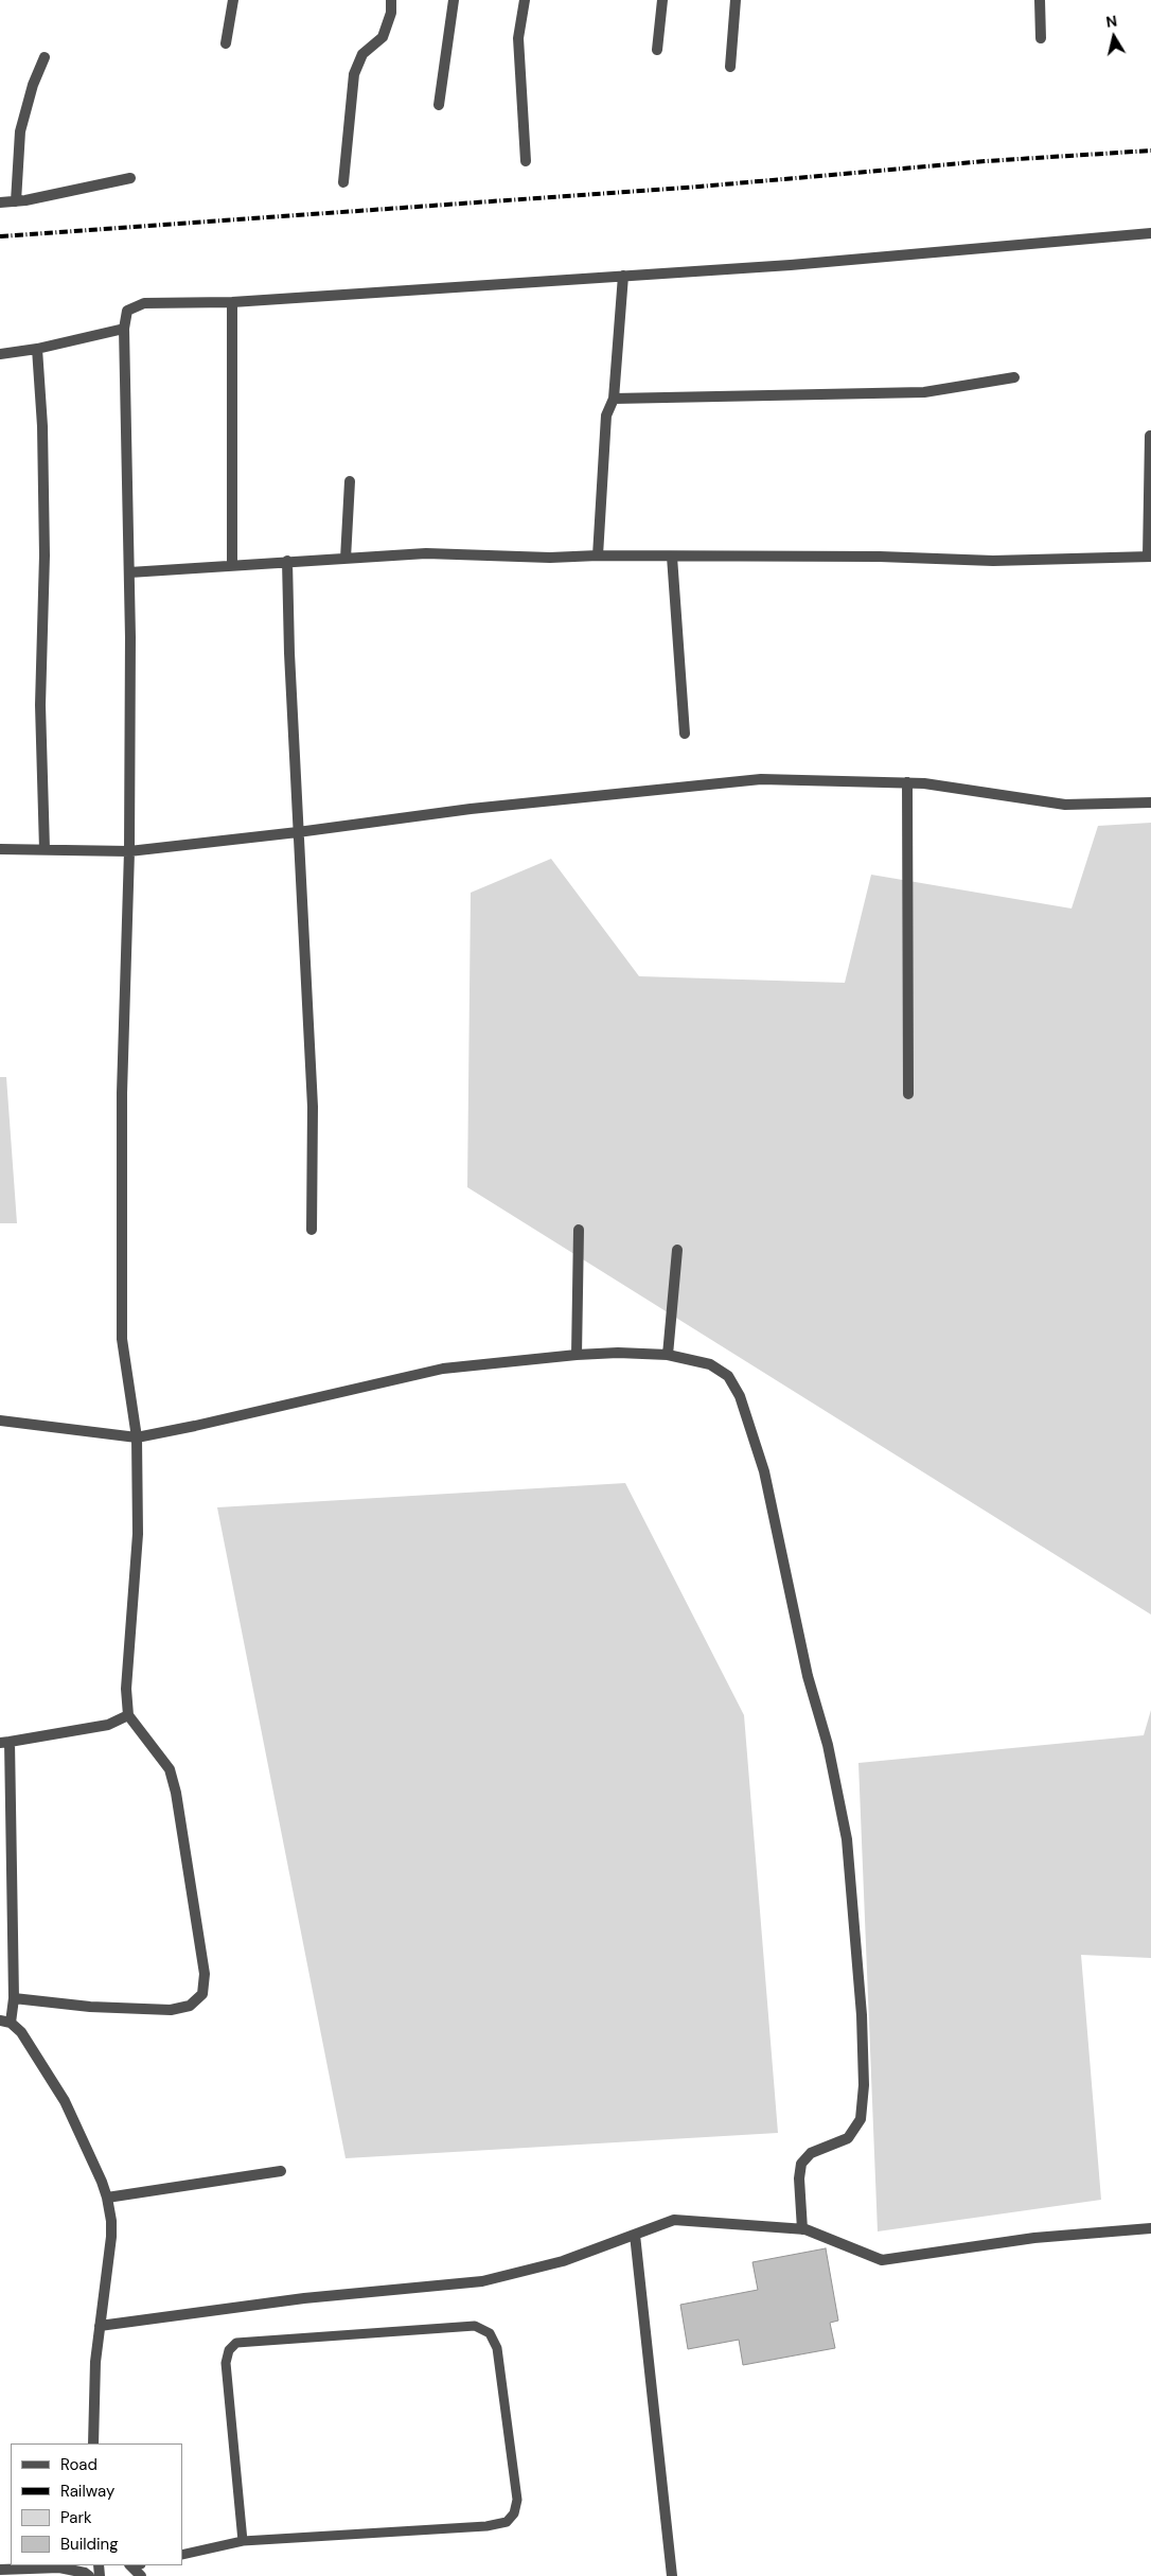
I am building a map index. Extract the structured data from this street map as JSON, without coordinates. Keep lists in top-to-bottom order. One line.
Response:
{"legend":["Road","Railway","Park","Building"],"north":"top"}
